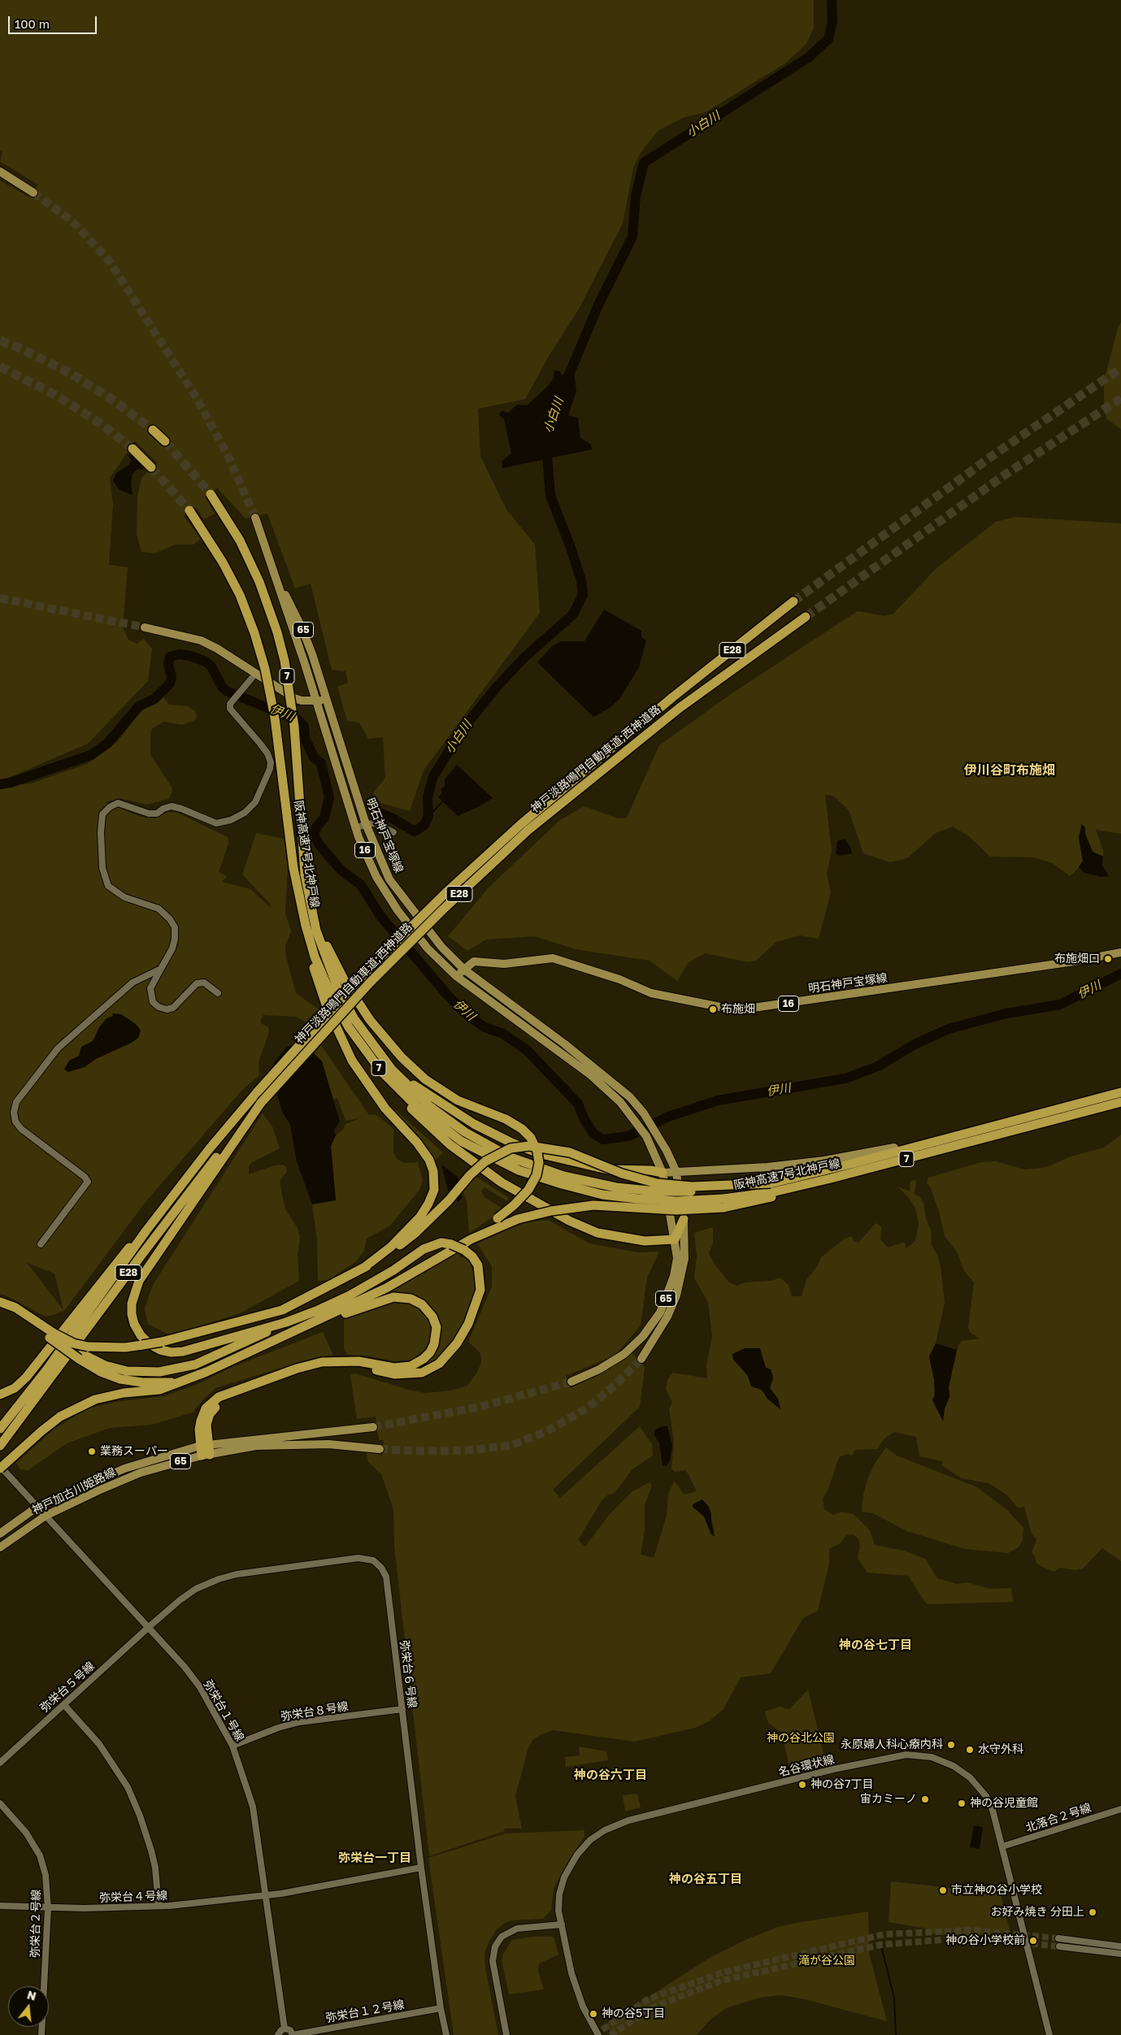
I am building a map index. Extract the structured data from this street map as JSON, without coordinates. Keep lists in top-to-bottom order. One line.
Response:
{"streets":{"highway":["E28","7","神戸淡路鳴門自動車道;西神道路","阪神高速7号北神戸線"],"main road":["65","明石神戸宝塚線","16","神戸加古川姫路線"],"street":["弥栄台６号線","弥栄台５号線","弥栄台１号線","弥栄台８号線","名谷環状線","北落合２号線","弥栄台４号線","弥栄台２号線","弥栄台１２号線"]},"crossings":[["65","明石神戸宝塚線"],["神戸加古川姫路線","弥栄台１号線"],["弥栄台６号線","弥栄台５号線"],["弥栄台６号線","弥栄台１号線"],["弥栄台６号線","弥栄台８号線"],["弥栄台６号線","弥栄台４号線"],["弥栄台６号線","弥栄台１２号線"],["弥栄台５号線","弥栄台１号線"],["弥栄台１号線","弥栄台８号線"],["弥栄台１号線","弥栄台４号線"],["名谷環状線","北落合２号線"],["弥栄台４号線","弥栄台２号線"]],"districts":["伊川谷町布施畑","神の谷七丁目","神の谷六丁目","弥栄台一丁目","神の谷五丁目"],"water":["小白川","伊川"],"parks":["神の谷北公園","滝が谷公園"],"places":["布施畑口","布施畑","業務スーパー","永原婦人科心療内科","水守外科","神の谷7丁目","宙カミーノ","神の谷児童館","市立神の谷小学校","お好み焼き 分田上","神の谷小学校前","神の谷5丁目"],"scale_bar":"100 m","north":"top"}
